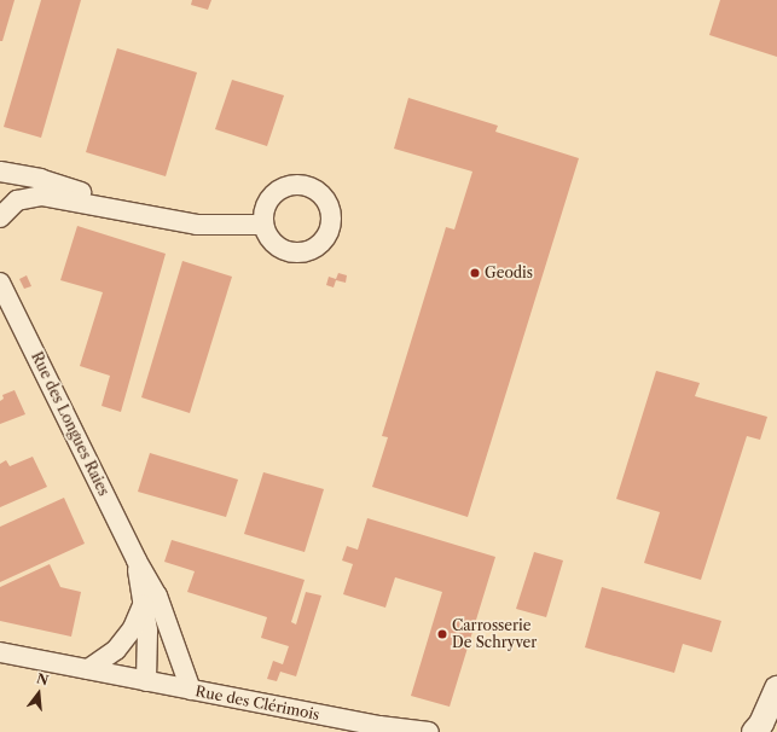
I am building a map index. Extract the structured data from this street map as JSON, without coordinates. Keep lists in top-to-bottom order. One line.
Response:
{"streets":{"street":["Rue des Longues Raies","Rue des Clérimois"]},"crossings":[["Rue des Longues Raies","Rue des Clérimois"]],"places":["Geodis","Carrosserie De Schryver"],"north":"top"}
